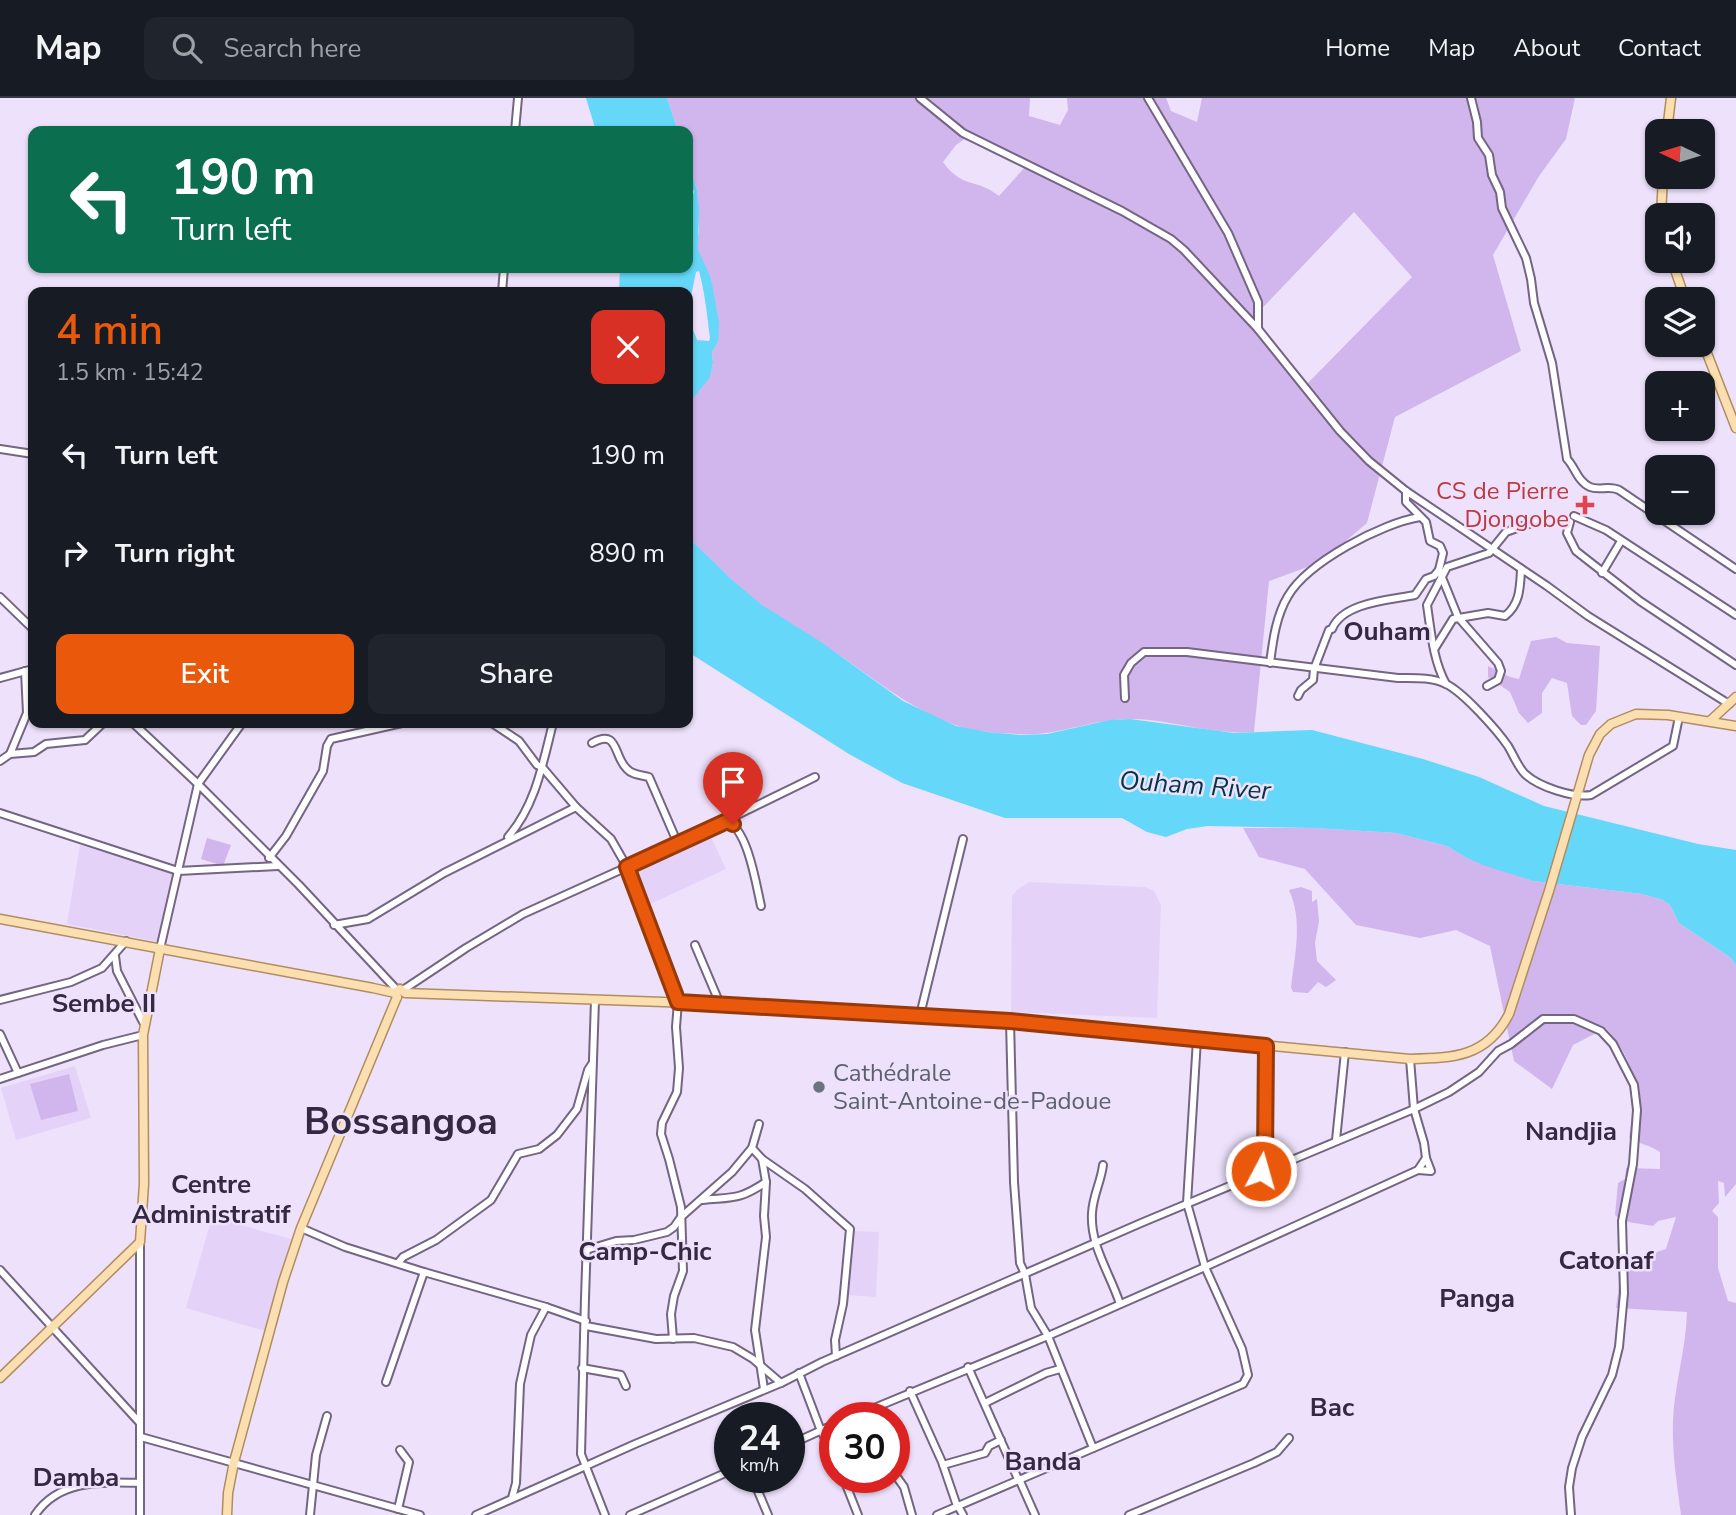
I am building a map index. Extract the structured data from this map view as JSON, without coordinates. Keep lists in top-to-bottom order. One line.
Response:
{"districts":["Ouham","Sembe II","Bossangoa","Nandjia","Centre Administratif","Camp-Chic","Catonaf","Panga","Bac","Banda","Damba"],"water":["Ouham River"],"places":{"health":["CS de Pierre Djongobe"],"other":["Cathédrale Saint-Antoine-de-Padoue"]},"north":"left","page":{"header":"Map","search":"Search here","nav":["Home","Map","About","Contact"],"map_buttons":["+","−"],"turn":["190 m","Turn left"],"heading":["4 min","1.5 km · 15:42"],"list":[{"name":"Turn left","value":"190 m"},{"name":"Turn right","value":"890 m"}],"buttons":["Exit","Share"],"speed":"24 km/h","limit":"30"}}
